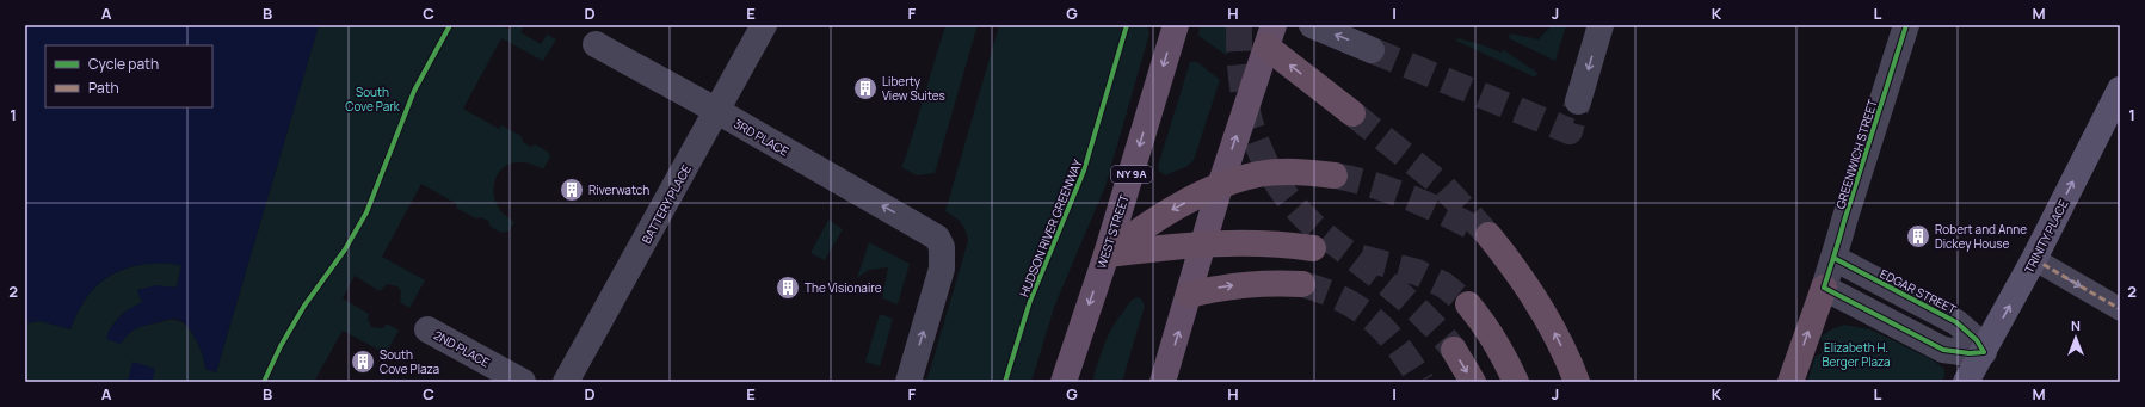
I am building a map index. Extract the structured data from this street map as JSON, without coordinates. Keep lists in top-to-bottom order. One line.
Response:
{"streets":{"highway":["NY 9A","WEST STREET"],"main road":["TRINITY PLACE"],"street":["3RD PLACE","GREENWICH STREET","BATTERY PLACE","EDGAR STREET","2ND PLACE"],"cycle path":["HUDSON RIVER GREENWAY"]},"crossings":[["3RD PLACE","BATTERY PLACE"],["GREENWICH STREET","EDGAR STREET"],["TRINITY PLACE","EDGAR STREET"]],"one_way":["3RD PLACE","TRINITY PLACE"],"parks":["South Cove Park","Elizabeth H. Berger Plaza"],"places":{"building":["Liberty View Suites","Riverwatch","Robert and Anne Dickey House","The Visionaire","South Cove Plaza"]},"legend":["Cycle path","Path"],"north":"top","grid":{"columns":["A","B","C","D","E","F","G","H","I","J","K","L","M"],"rows":["1","2"]}}
